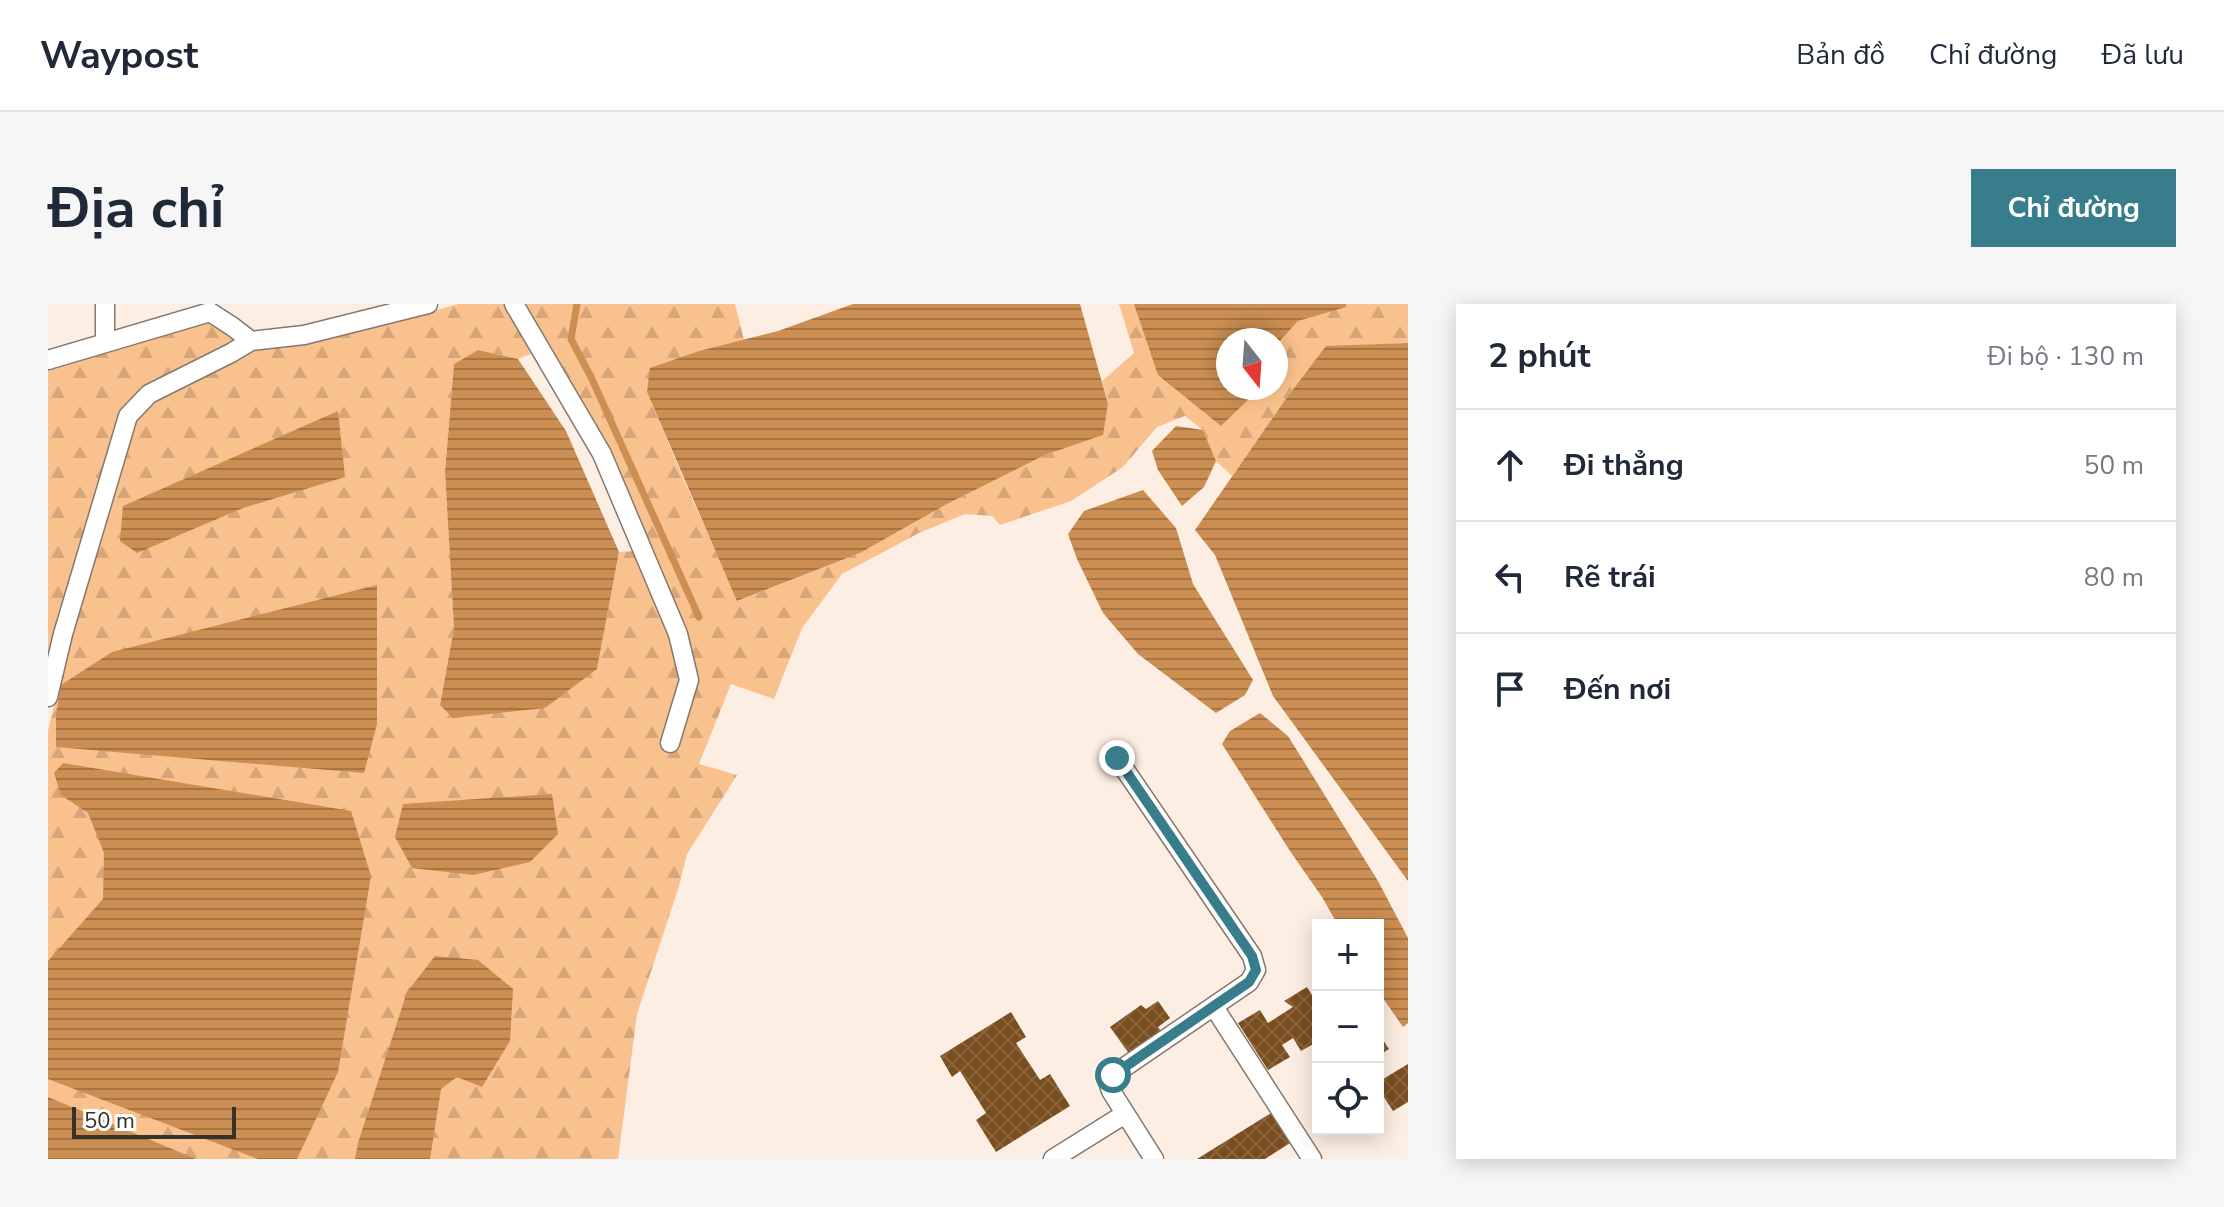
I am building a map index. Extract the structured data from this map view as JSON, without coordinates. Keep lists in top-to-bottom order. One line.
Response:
{"scale_bar":"50 m","north":"bottom","page":{"header":"Waypost","nav":["Bản đồ","Chỉ đường","Đã lưu"],"buttons":"Chỉ đường","title":"Địa chỉ","heading":["2 phút","Đi bộ · 130 m"],"list":[["Đi thẳng","50 m"],["Rẽ trái","80 m"],"Đến nơi"],"map_buttons":["+","−"],"scale":"50 m"}}
